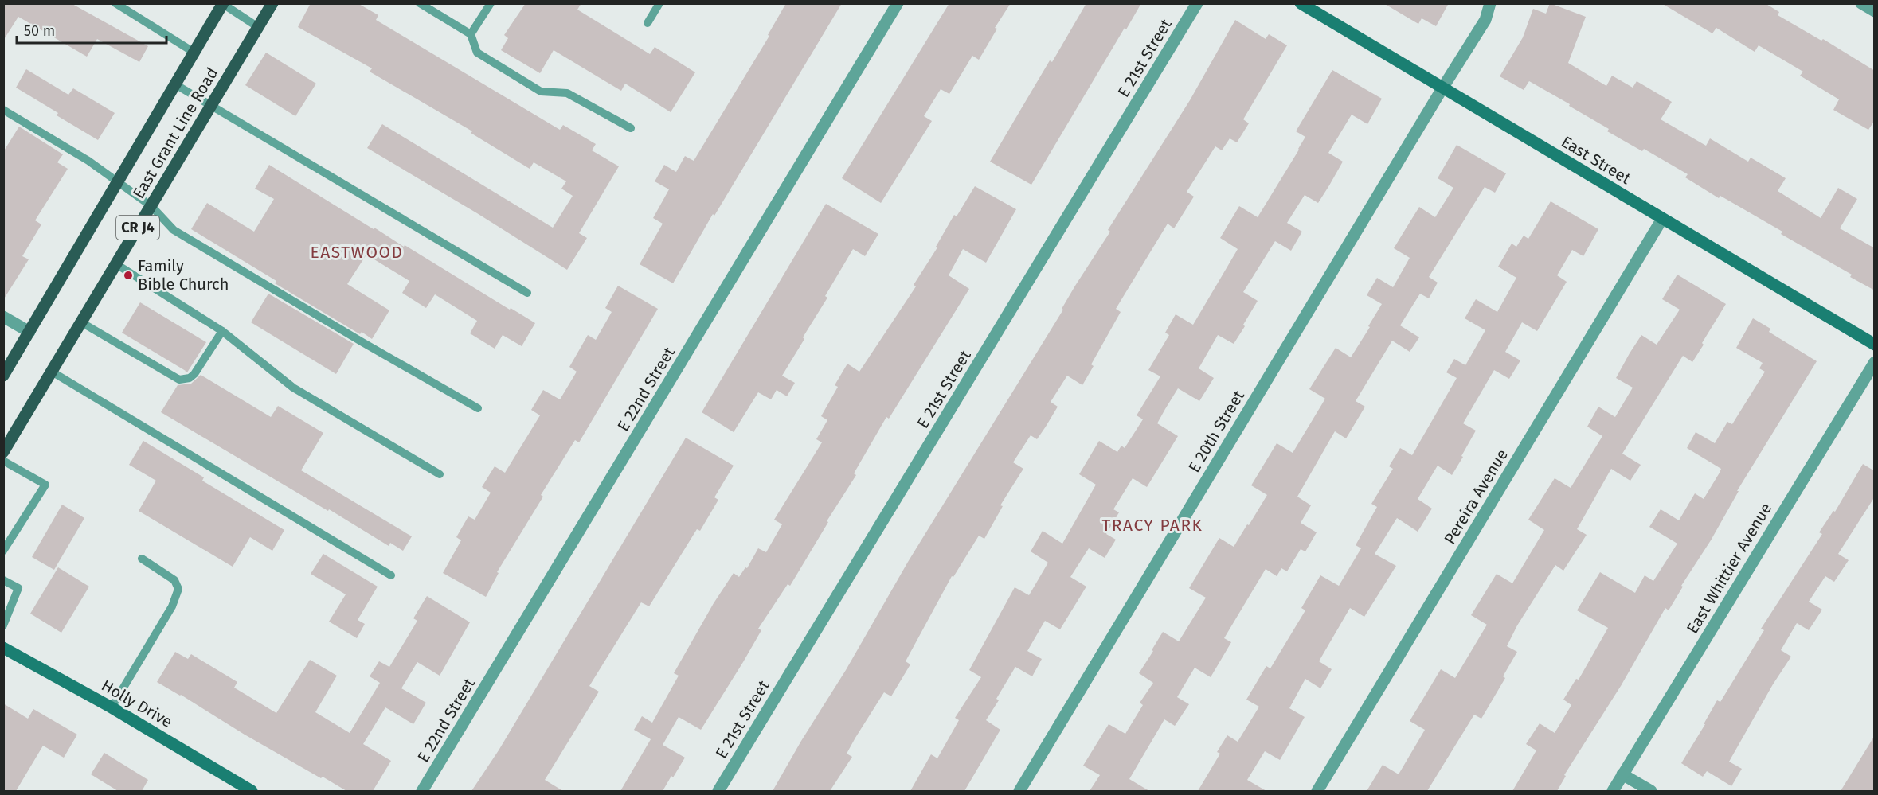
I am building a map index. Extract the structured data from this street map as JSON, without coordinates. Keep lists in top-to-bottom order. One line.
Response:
{"streets":{"main road":["East Grant Line Road","CR J4"],"street":["E 21st Street","East Street","E 22nd Street","E 20th Street","Pereira Avenue","East Whittier Avenue","Holly Drive"]},"crossings":[["East Street","E 20th Street"],["East Street","Pereira Avenue"]],"districts":["EASTWOOD","TRACY PARK"],"places":["Family Bible Church"],"scale_bar":"50 m"}
